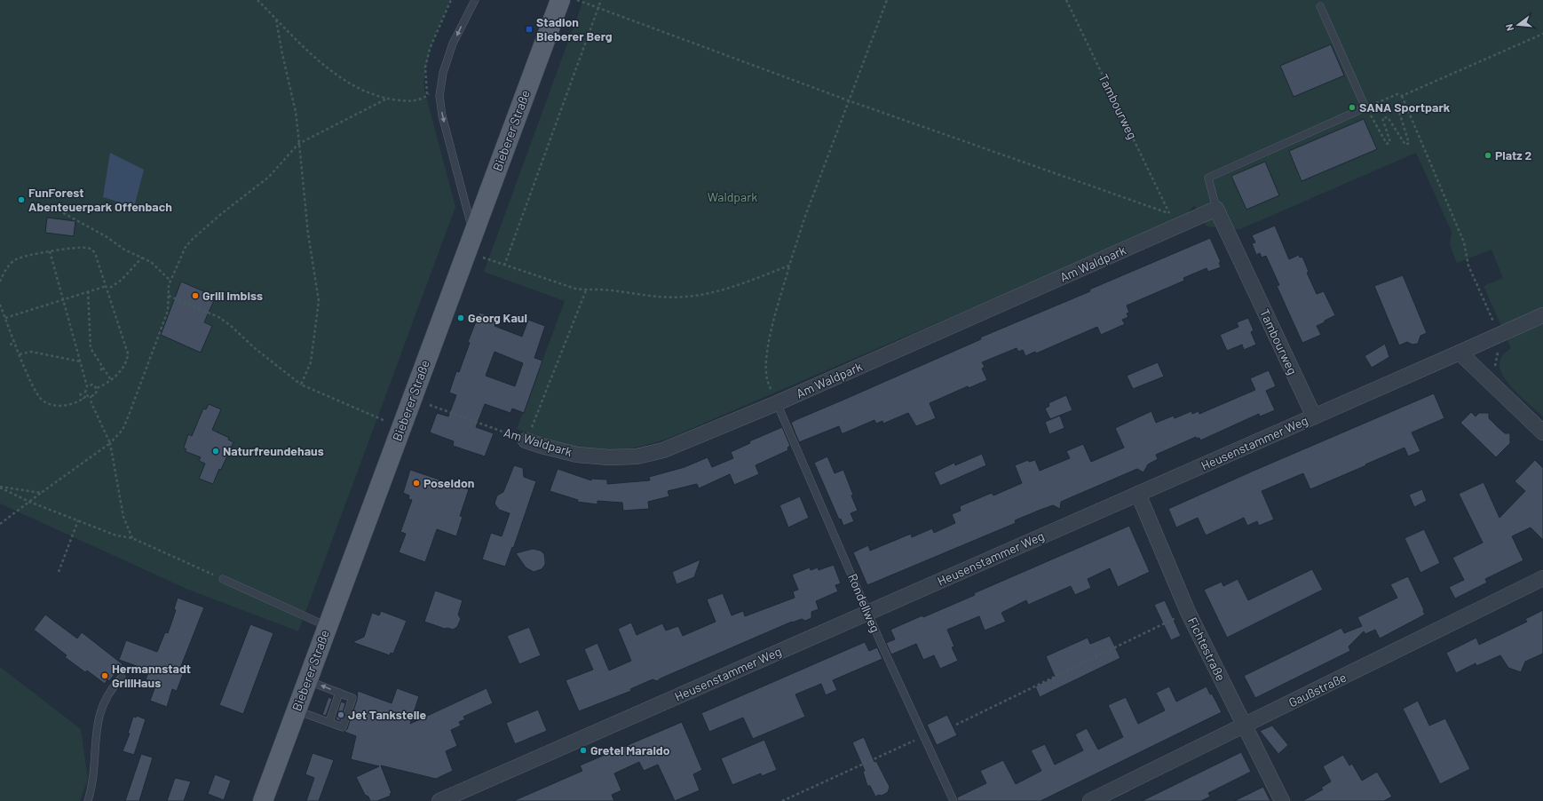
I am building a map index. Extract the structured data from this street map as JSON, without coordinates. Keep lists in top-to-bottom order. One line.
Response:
{"streets":{"main road":["Bieberer Straße"],"street":["Tambourweg","Am Waldpark","Heusenstammer Weg","Fichtestraße","Gaußstraße"],"lane":["Rondellweg"]},"crossings":[["Tambourweg","Am Waldpark"],["Tambourweg","Heusenstammer Weg"],["Am Waldpark","Rondellweg"],["Heusenstammer Weg","Rondellweg"],["Heusenstammer Weg","Fichtestraße"],["Fichtestraße","Gaußstraße"]],"parks":["Waldpark"],"places":{"transit":["Stadion Bieberer Berg"],"other":["SANA Sportpark","Platz 2","FunForest Abenteuerpark Offenbach","Grill Imbiss","Georg Kaul","Naturfreundehaus","Poseidon","Hermannstadt GrillHaus","Jet Tankstelle","Gretel Maraldo"]},"north":"left"}
